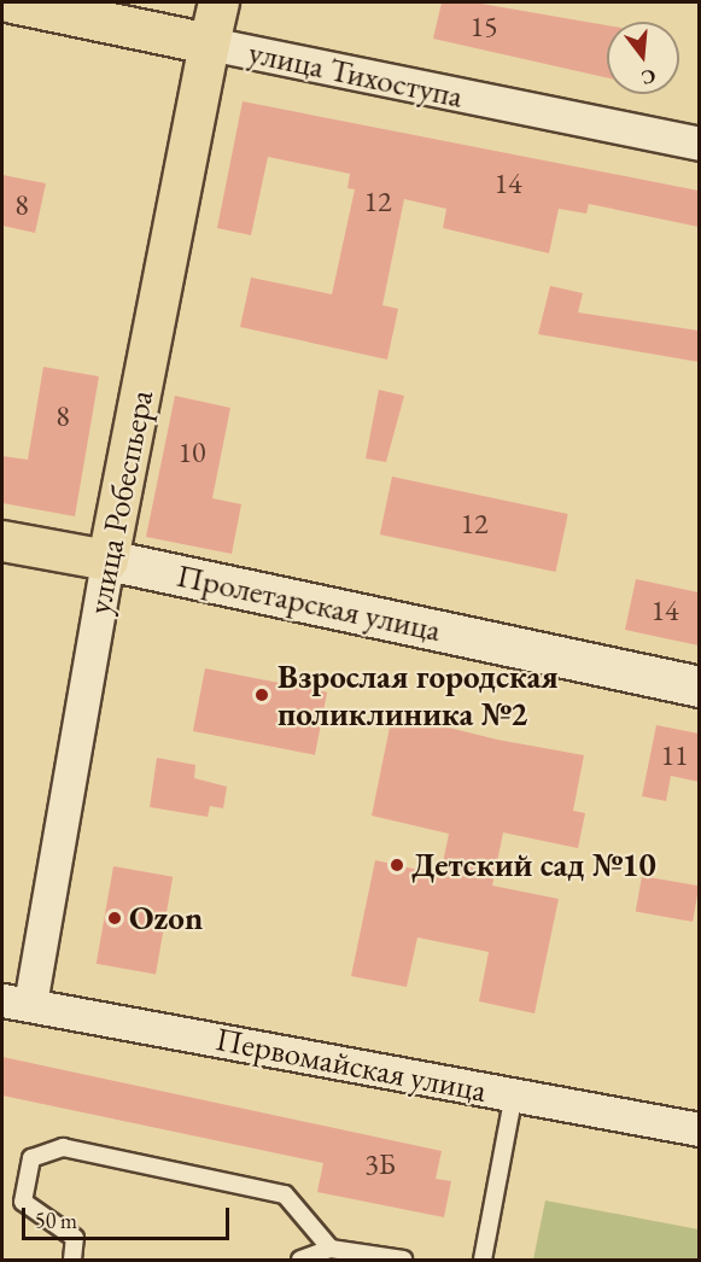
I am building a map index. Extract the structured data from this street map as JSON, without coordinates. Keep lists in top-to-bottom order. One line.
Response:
{"streets":{"main road":["улица Тихоступа","улица Робеспьера","Пролетарская улица"],"street":["Первомайская улица"]},"crossings":[["улица Тихоступа","улица Робеспьера"],["улица Робеспьера","Пролетарская улица"],["улица Робеспьера","Первомайская улица"]],"places":["Взрослая городская поликлиника №2","Детский сад №10","Ozon"],"house_numbers":["15","14","12","8","8","10","12","14","11","3Б"],"scale_bar":"50 m","north":"bottom"}
